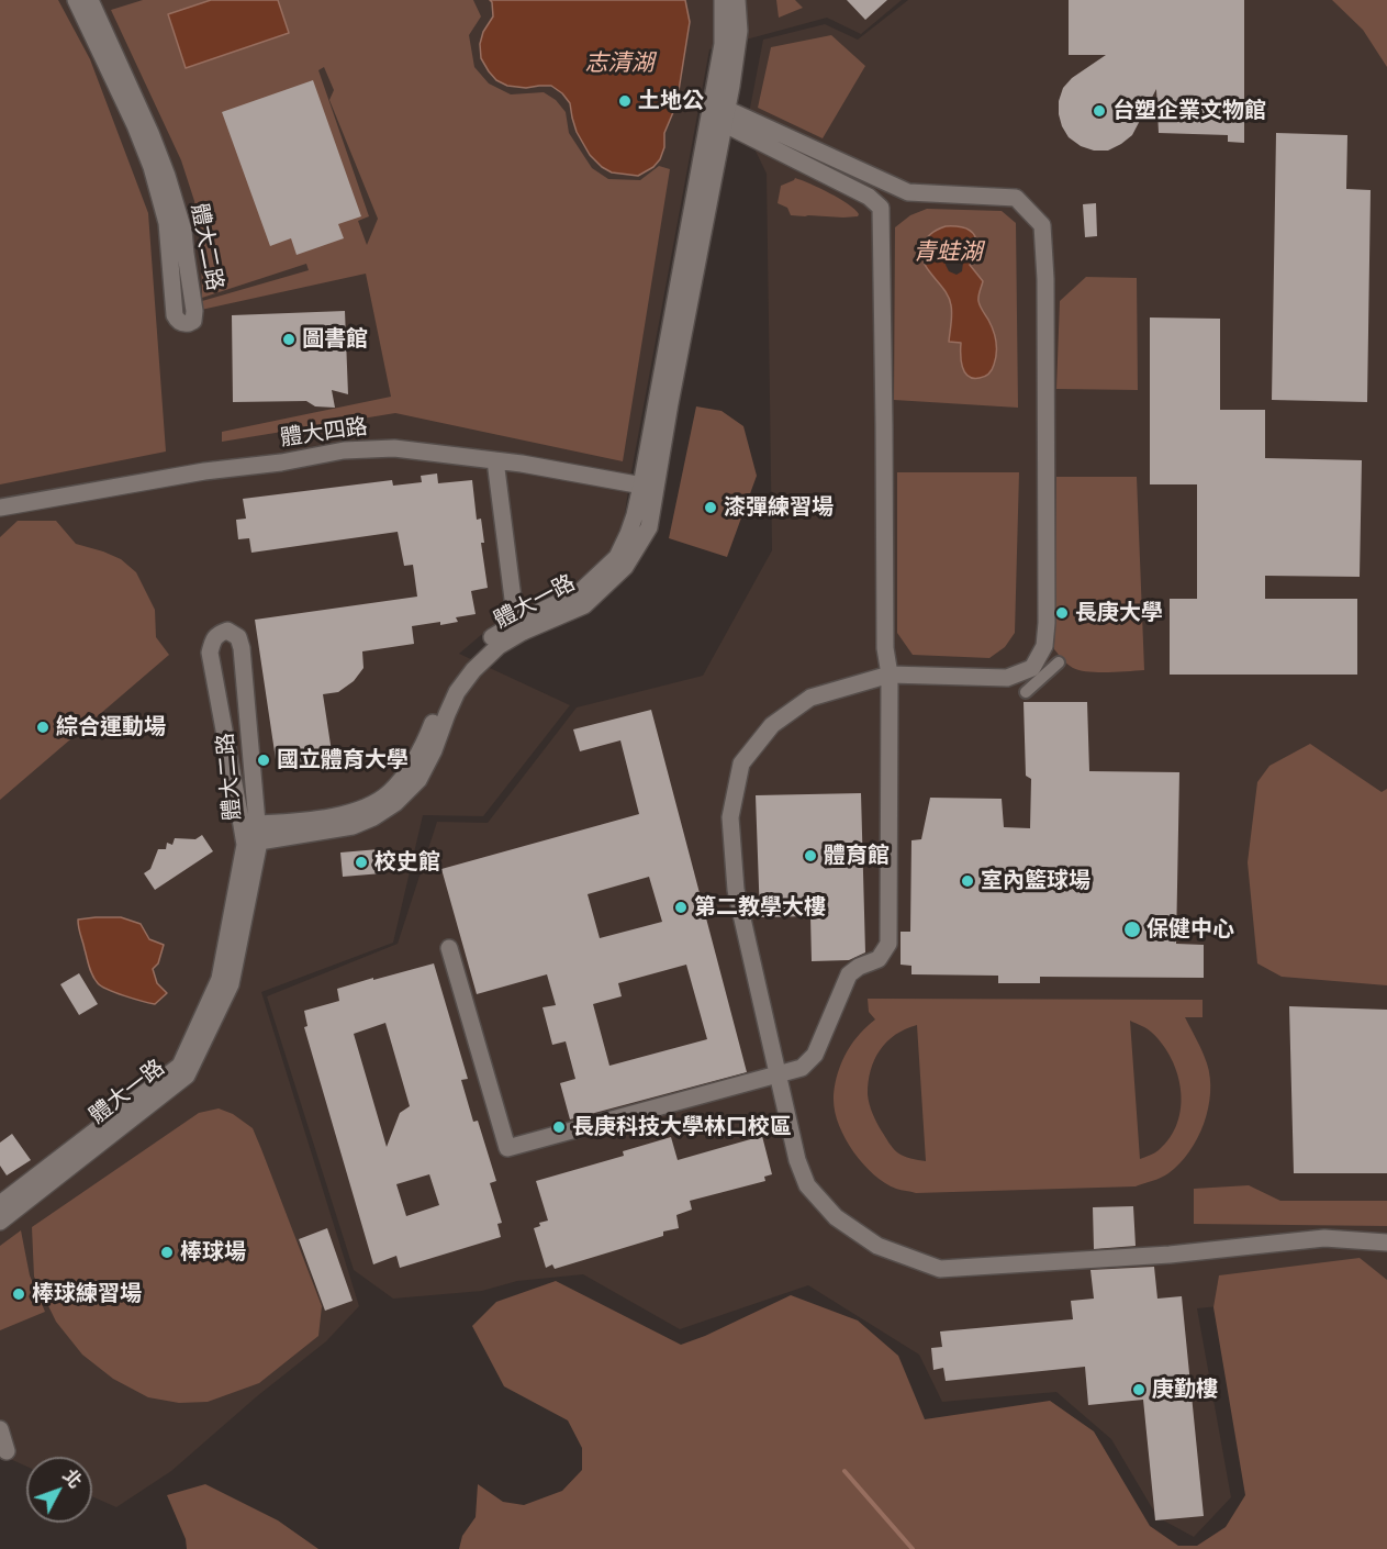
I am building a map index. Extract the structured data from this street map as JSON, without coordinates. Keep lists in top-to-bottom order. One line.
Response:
{"streets":{"street":["體大二路","體大四路","體大一路"]},"crossings":[["體大二路","體大一路"],["體大四路","體大一路"]],"water":["志清湖","青蛙湖"],"places":["土地公","台塑企業文物館","圖書館","漆彈練習場","長庚大學","綜合運動場","國立體育大學","體育館","校史館","室內籃球場","第二教學大樓","保健中心","長庚科技大學林口校區","棒球場","棒球練習場","庚勤樓"],"north":"top right"}
